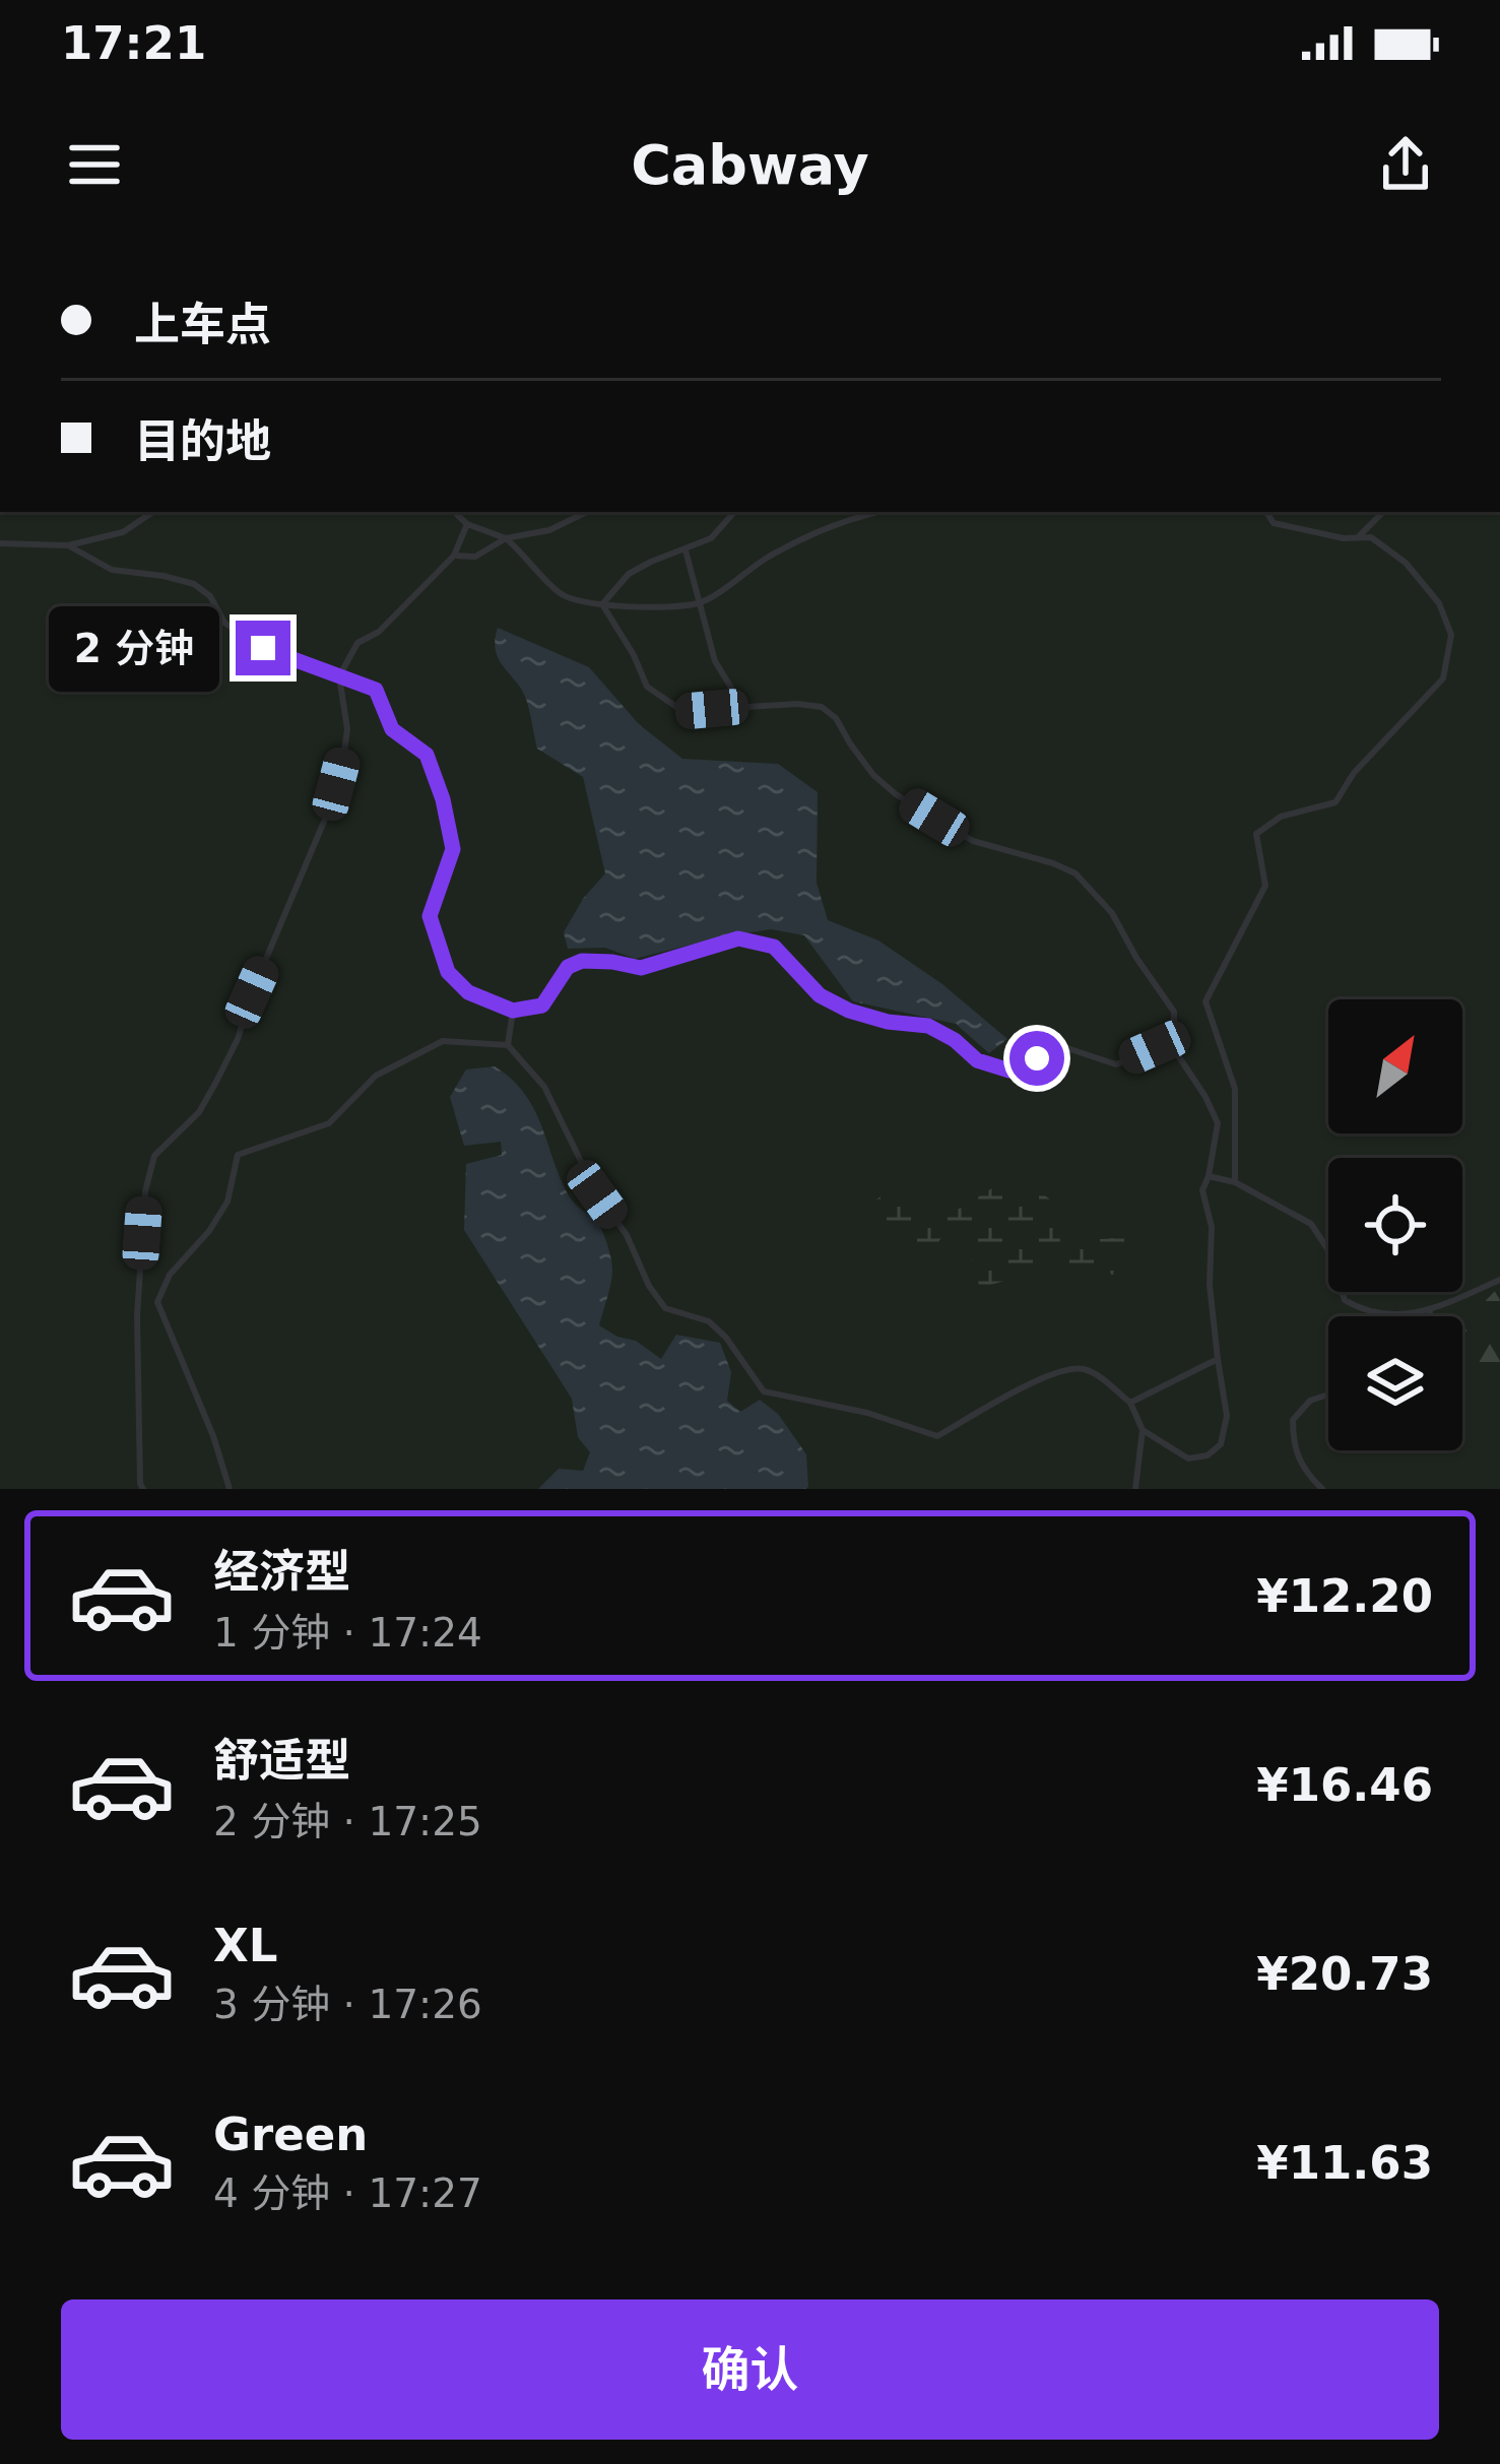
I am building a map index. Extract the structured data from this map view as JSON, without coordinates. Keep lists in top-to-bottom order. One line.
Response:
{"north":"top right","page":{"status":"17:21","header":"Cabway","banner":["上车点","目的地"],"bubble":"2 分钟","list":[{"name":"经济型","note":"1 分钟 · 17:24","value":"¥12.20"},{"name":"舒适型","note":"2 分钟 · 17:25","value":"¥16.46"},{"name":"XL","note":"3 分钟 · 17:26","value":"¥20.73"},{"name":"Green","note":"4 分钟 · 17:27","value":"¥11.63"}],"buttons":"确认"}}
